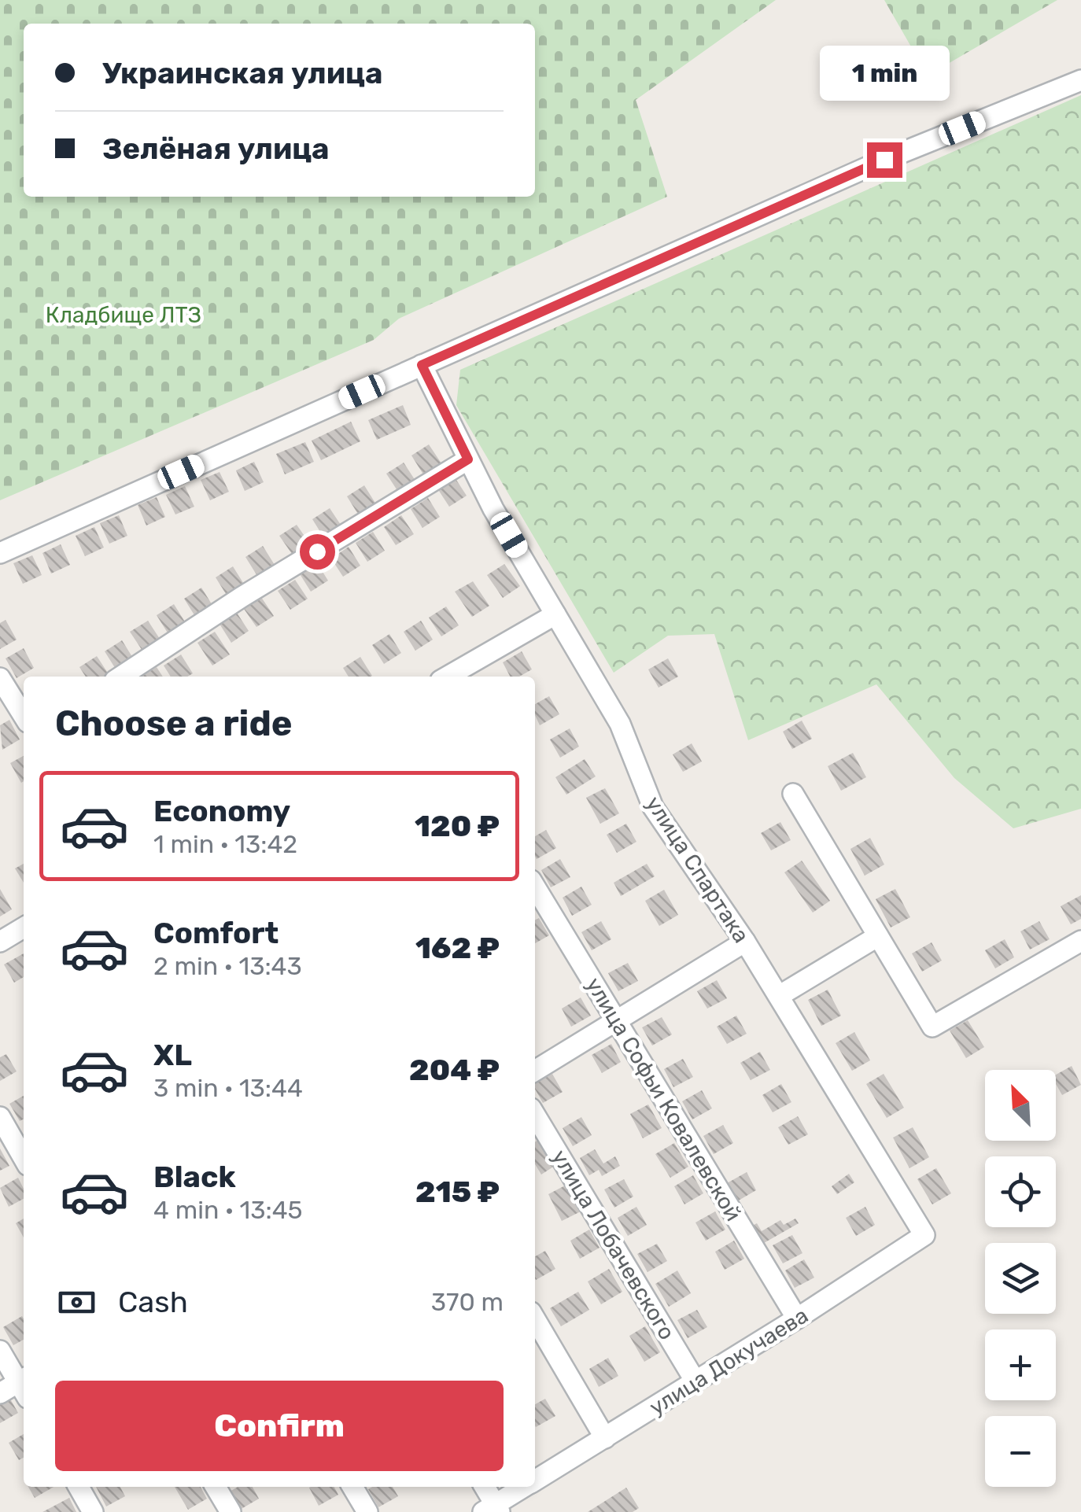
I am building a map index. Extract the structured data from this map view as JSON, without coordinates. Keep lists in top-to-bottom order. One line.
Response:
{"streets":{"street":["улица Спартака","улица Софьи Ковалевской","улица Лобачевского","улица Докучаева"]},"crossings":[["улица Спартака","улица Докучаева"],["улица Софьи Ковалевской","улица Докучаева"],["улица Лобачевского","улица Докучаева"]],"parks":["Кладбище ЛТЗ"],"north":"top left","page":{"banner":["Украинская улица","Зелёная улица"],"bubble":"1 min","heading":"Choose a ride","list":[{"name":"Economy","note":"1 min · 13:42","value":"120 ₽"},{"name":"Comfort","note":"2 min · 13:43","value":"162 ₽"},{"name":"XL","note":"3 min · 13:44","value":"204 ₽"},{"name":"Black","note":"4 min · 13:45","value":"215 ₽"}],"map_buttons":["+","−"],"pay":["Cash","370 m"],"buttons":"Confirm"}}
